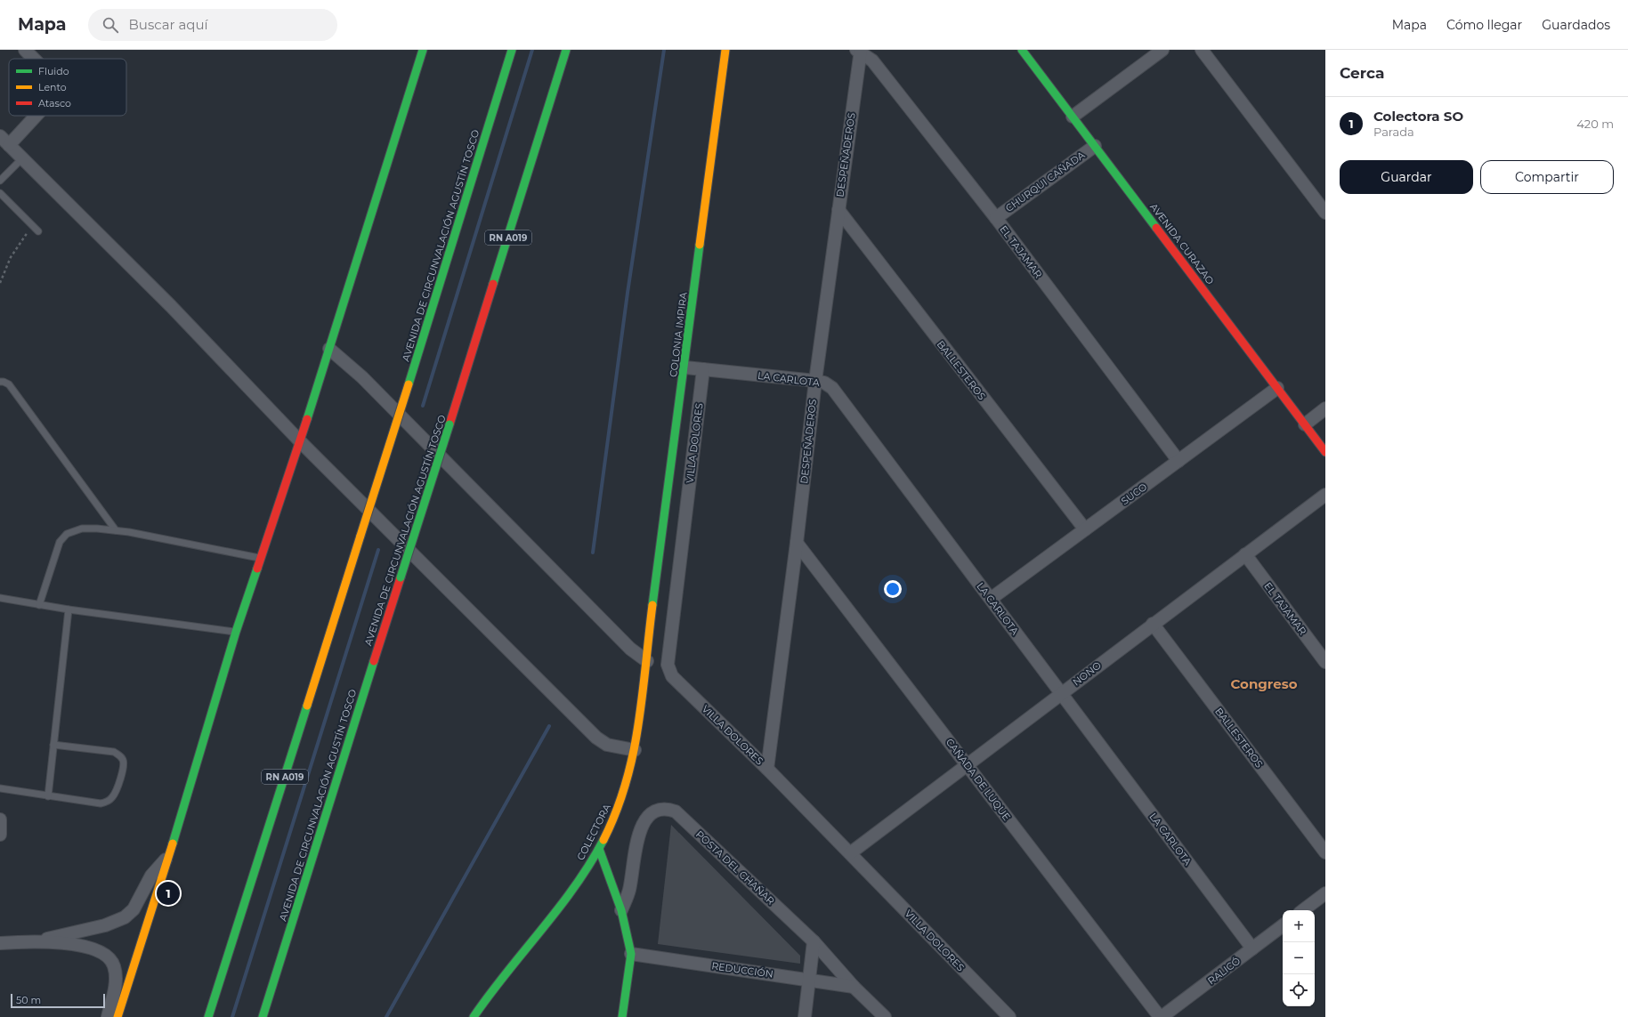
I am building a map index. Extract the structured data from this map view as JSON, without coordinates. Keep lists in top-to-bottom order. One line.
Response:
{"streets":{"main road":["RN A019","AVENIDA CURAZAO","AVENIDA DE CIRCUNVALACIÓN AGUSTÍN TOSCO","COLONIA IMPIRA","COLECTORA"],"street":["DESPEÑADEROS","CHURQUI CAÑADA","EL TAJAMAR","BALLESTEROS","LA CARLOTA","VILLA DOLORES","SUCO","NONO","CAÑADA DE LUQUE","POSTA DEL CHAÑAR","REDUCCIÓN","RALICÓ"]},"crossings":[["DESPEÑADEROS","EL TAJAMAR"],["DESPEÑADEROS","BALLESTEROS"],["DESPEÑADEROS","LA CARLOTA"],["DESPEÑADEROS","VILLA DOLORES"],["DESPEÑADEROS","CAÑADA DE LUQUE"],["CHURQUI CAÑADA","AVENIDA CURAZAO"],["CHURQUI CAÑADA","EL TAJAMAR"],["AVENIDA CURAZAO","SUCO"],["EL TAJAMAR","SUCO"],["EL TAJAMAR","NONO"],["COLONIA IMPIRA","LA CARLOTA"],["COLONIA IMPIRA","COLECTORA"],["BALLESTEROS","SUCO"],["BALLESTEROS","NONO"],["LA CARLOTA","VILLA DOLORES"],["LA CARLOTA","SUCO"],["LA CARLOTA","NONO"],["LA CARLOTA","RALICÓ"],["VILLA DOLORES","NONO"],["NONO","CAÑADA DE LUQUE"],["CAÑADA DE LUQUE","RALICÓ"],["POSTA DEL CHAÑAR","REDUCCIÓN"]],"districts":["Congreso"],"legend":["Fluido","Lento","Atasco"],"scale_bar":"50 m","page":{"header":"Mapa","search":"Buscar aquí","nav":["Mapa","Cómo llegar","Guardados"],"heading":"Cerca","list":[{"mark":"1","name":"Colectora SO","note":"Parada","value":"420 m"}],"buttons":["Guardar","Compartir"],"pins":"1","map_buttons":["+","−"],"scale":"50 m"}}
